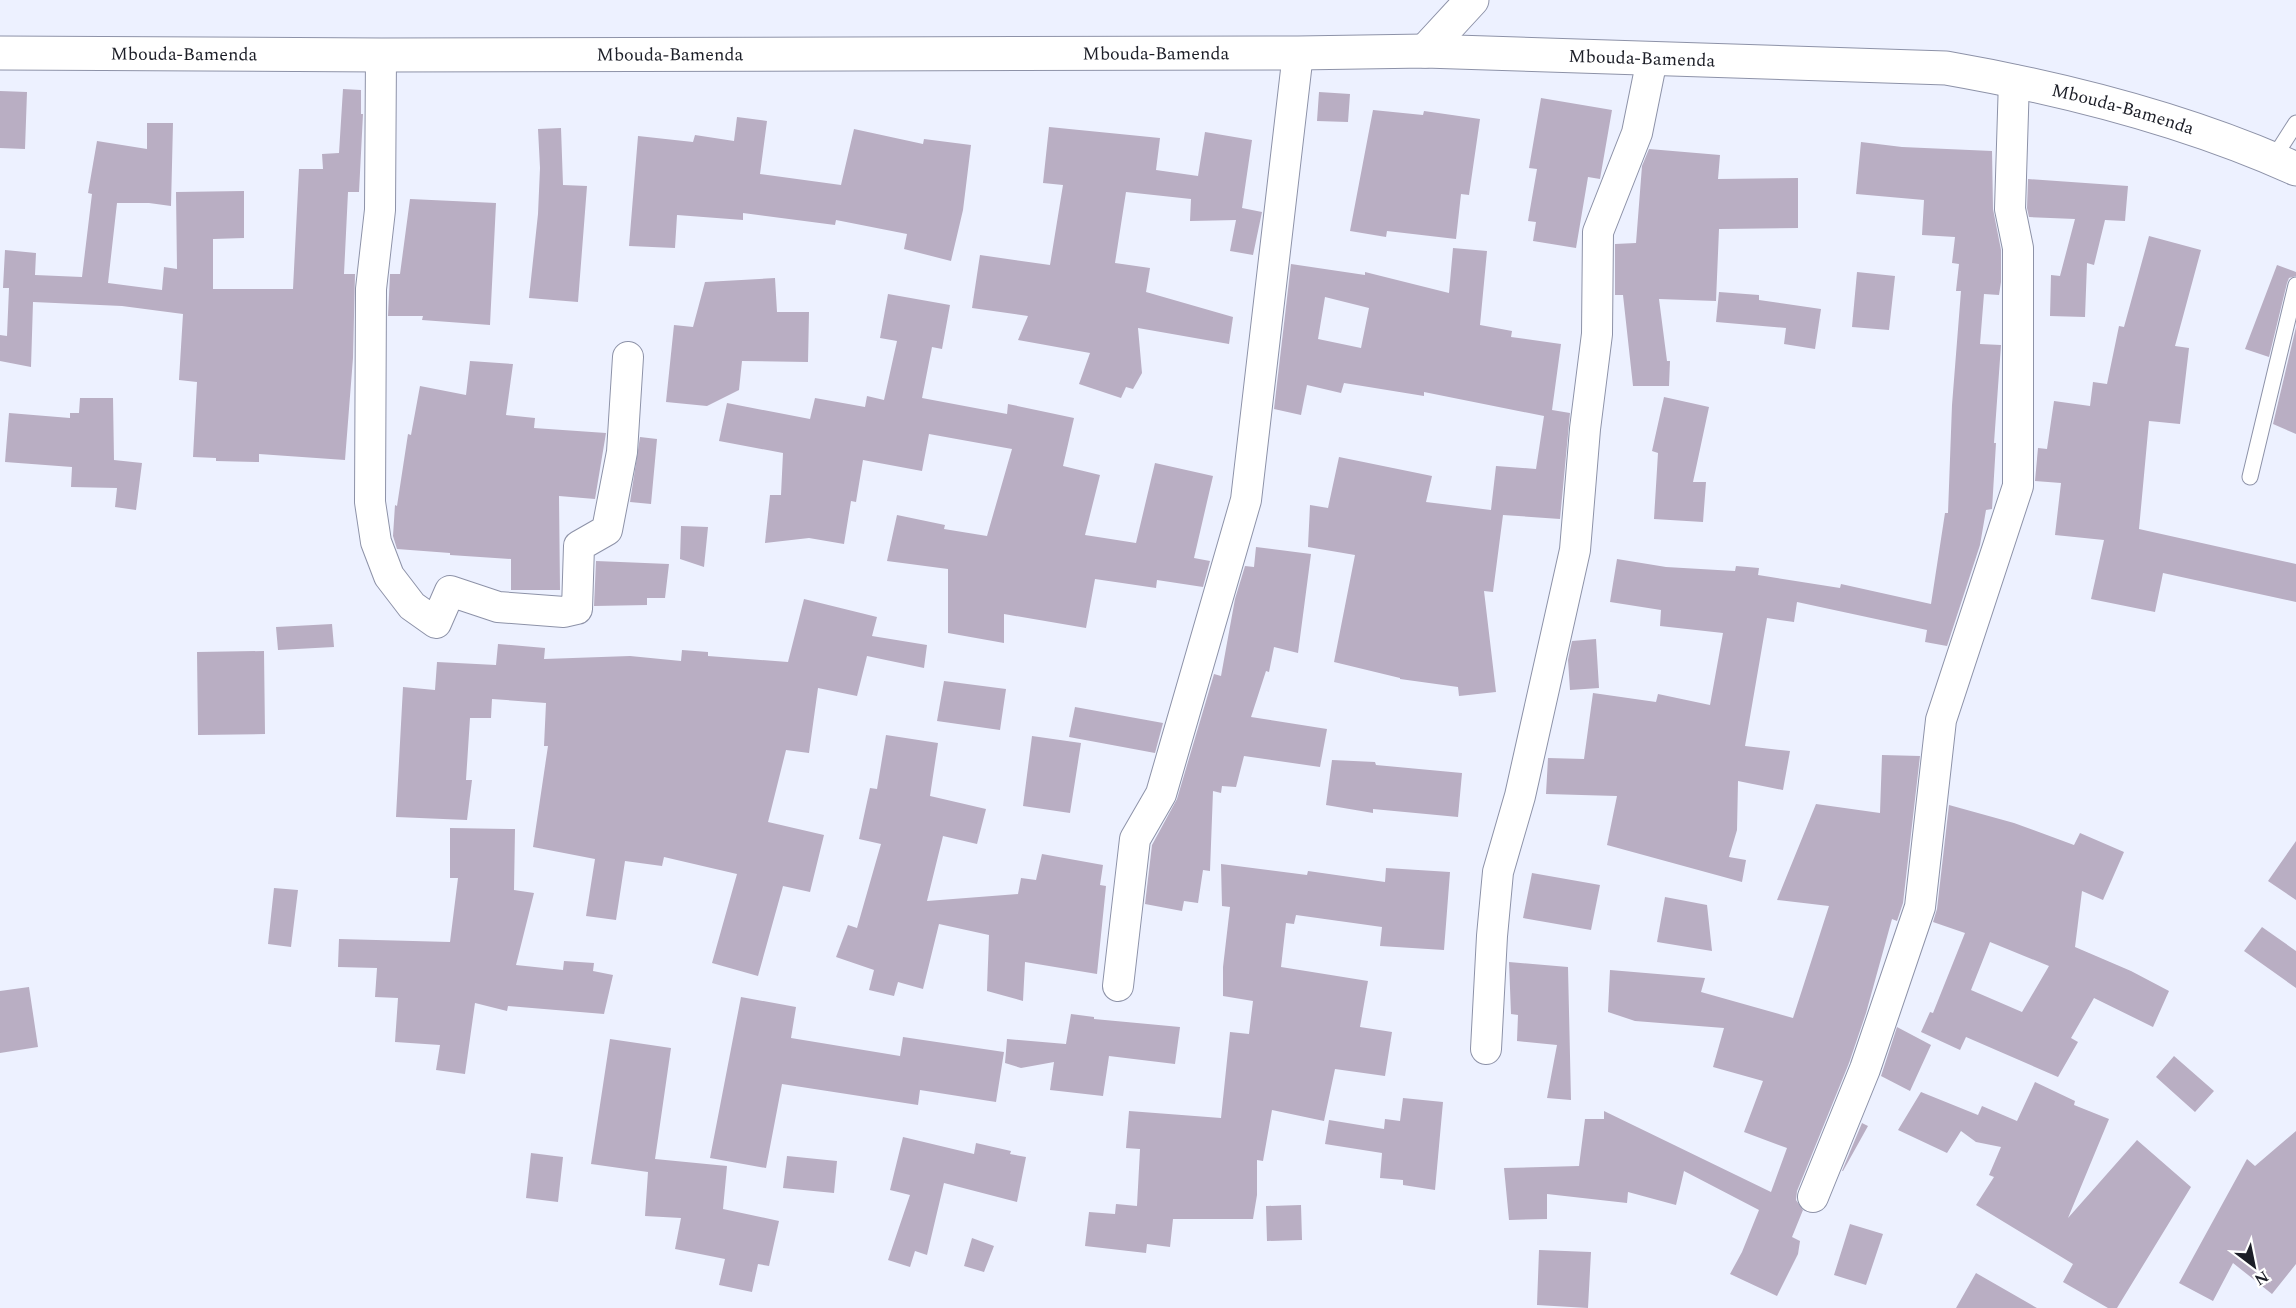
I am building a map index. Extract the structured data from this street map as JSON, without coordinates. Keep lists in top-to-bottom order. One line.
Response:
{"streets":{"main road":["Mbouda-Bamenda"]},"north":"bottom right"}
